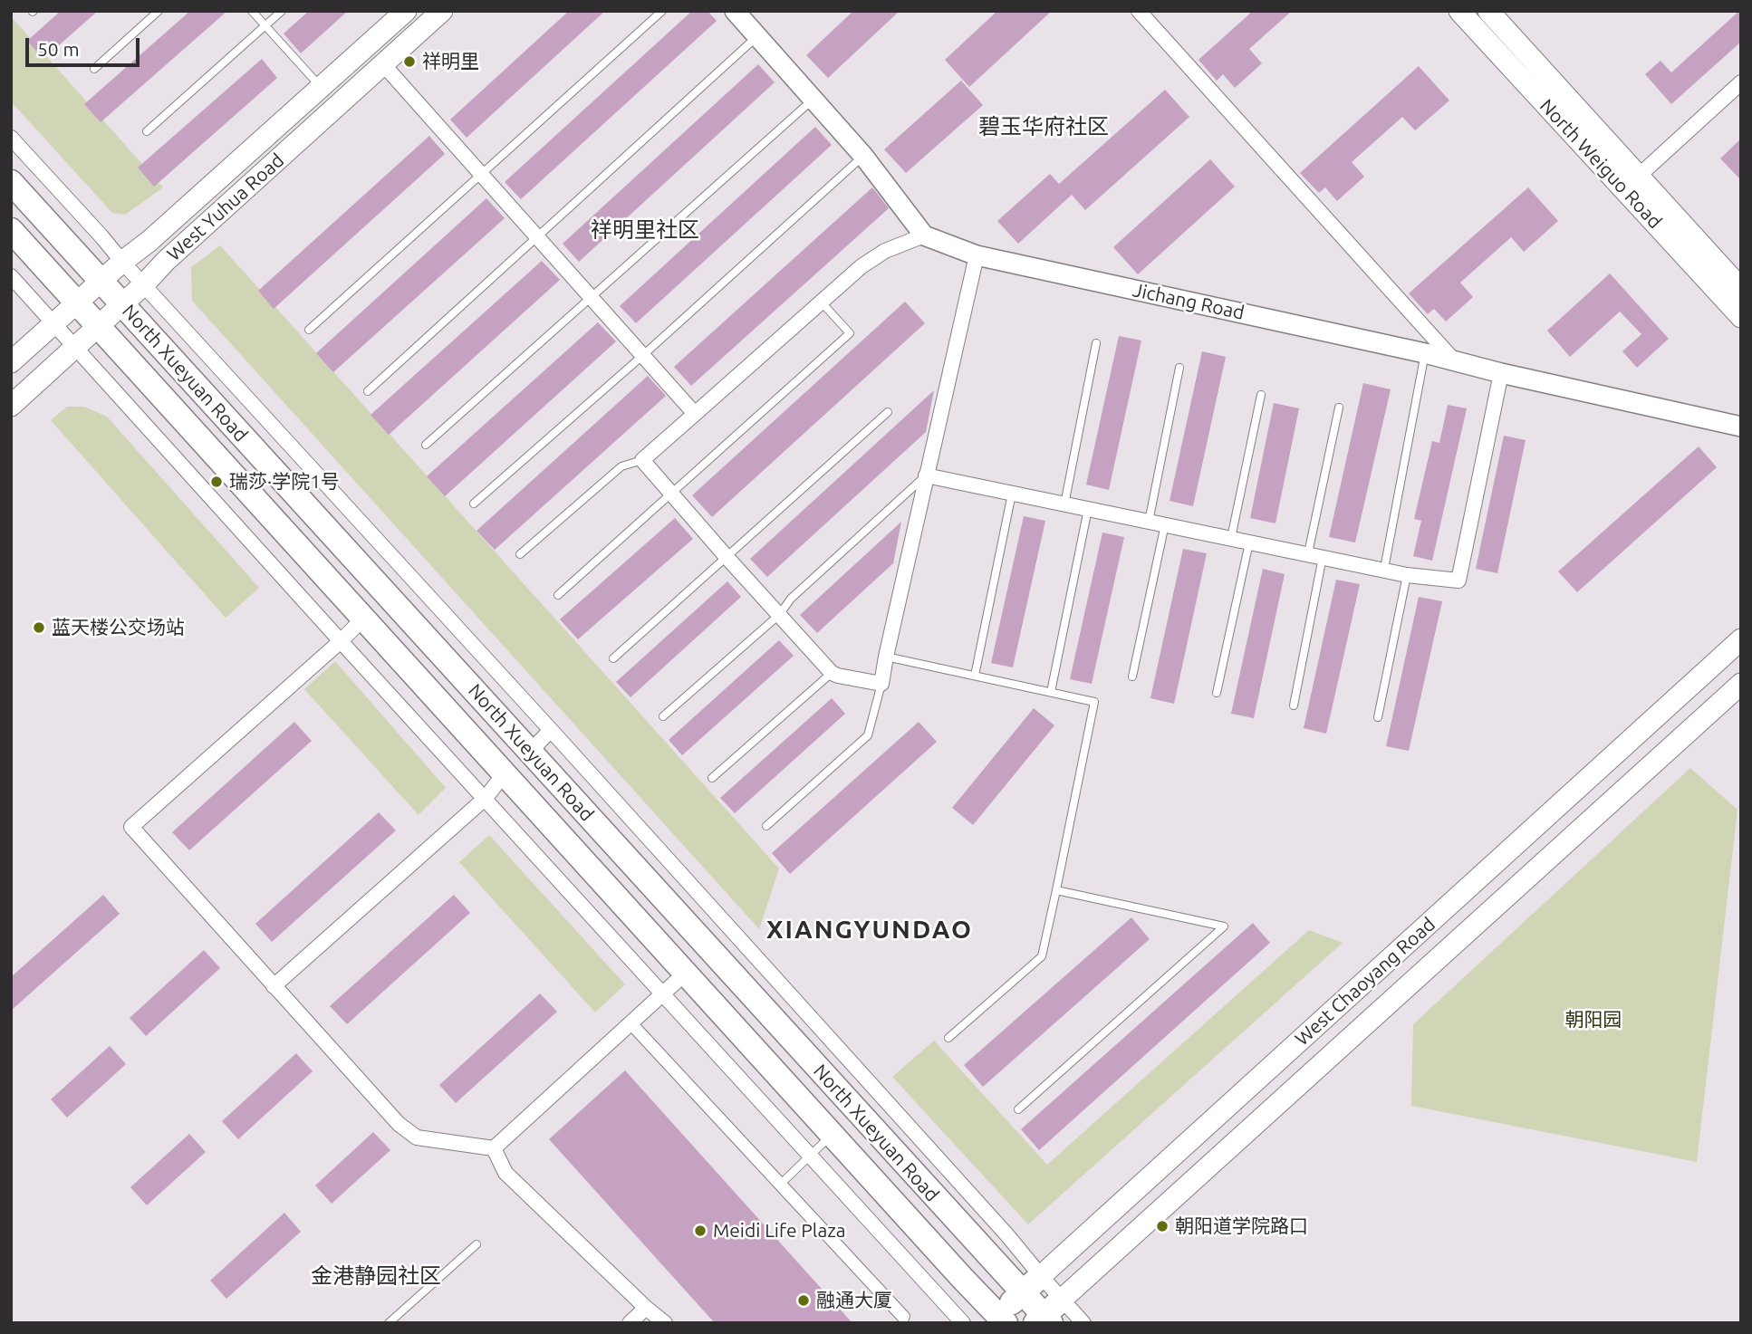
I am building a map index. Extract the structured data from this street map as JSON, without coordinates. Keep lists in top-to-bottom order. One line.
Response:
{"streets":{"main road":["North Weiguo Road","West Yuhua Road","North Xueyuan Road","West Chaoyang Road"],"street":["Jichang Road"]},"crossings":[["West Yuhua Road","North Xueyuan Road"],["North Xueyuan Road","West Chaoyang Road"]],"districts":["碧玉华府社区","祥明里社区","XIANGYUNDAO","金港静园社区"],"parks":["朝阳园"],"places":["祥明里","瑞莎·学院1号","蓝天楼公交场站","朝阳道学院路口","Meidi Life Plaza","融通大厦"],"scale_bar":"50 m"}
